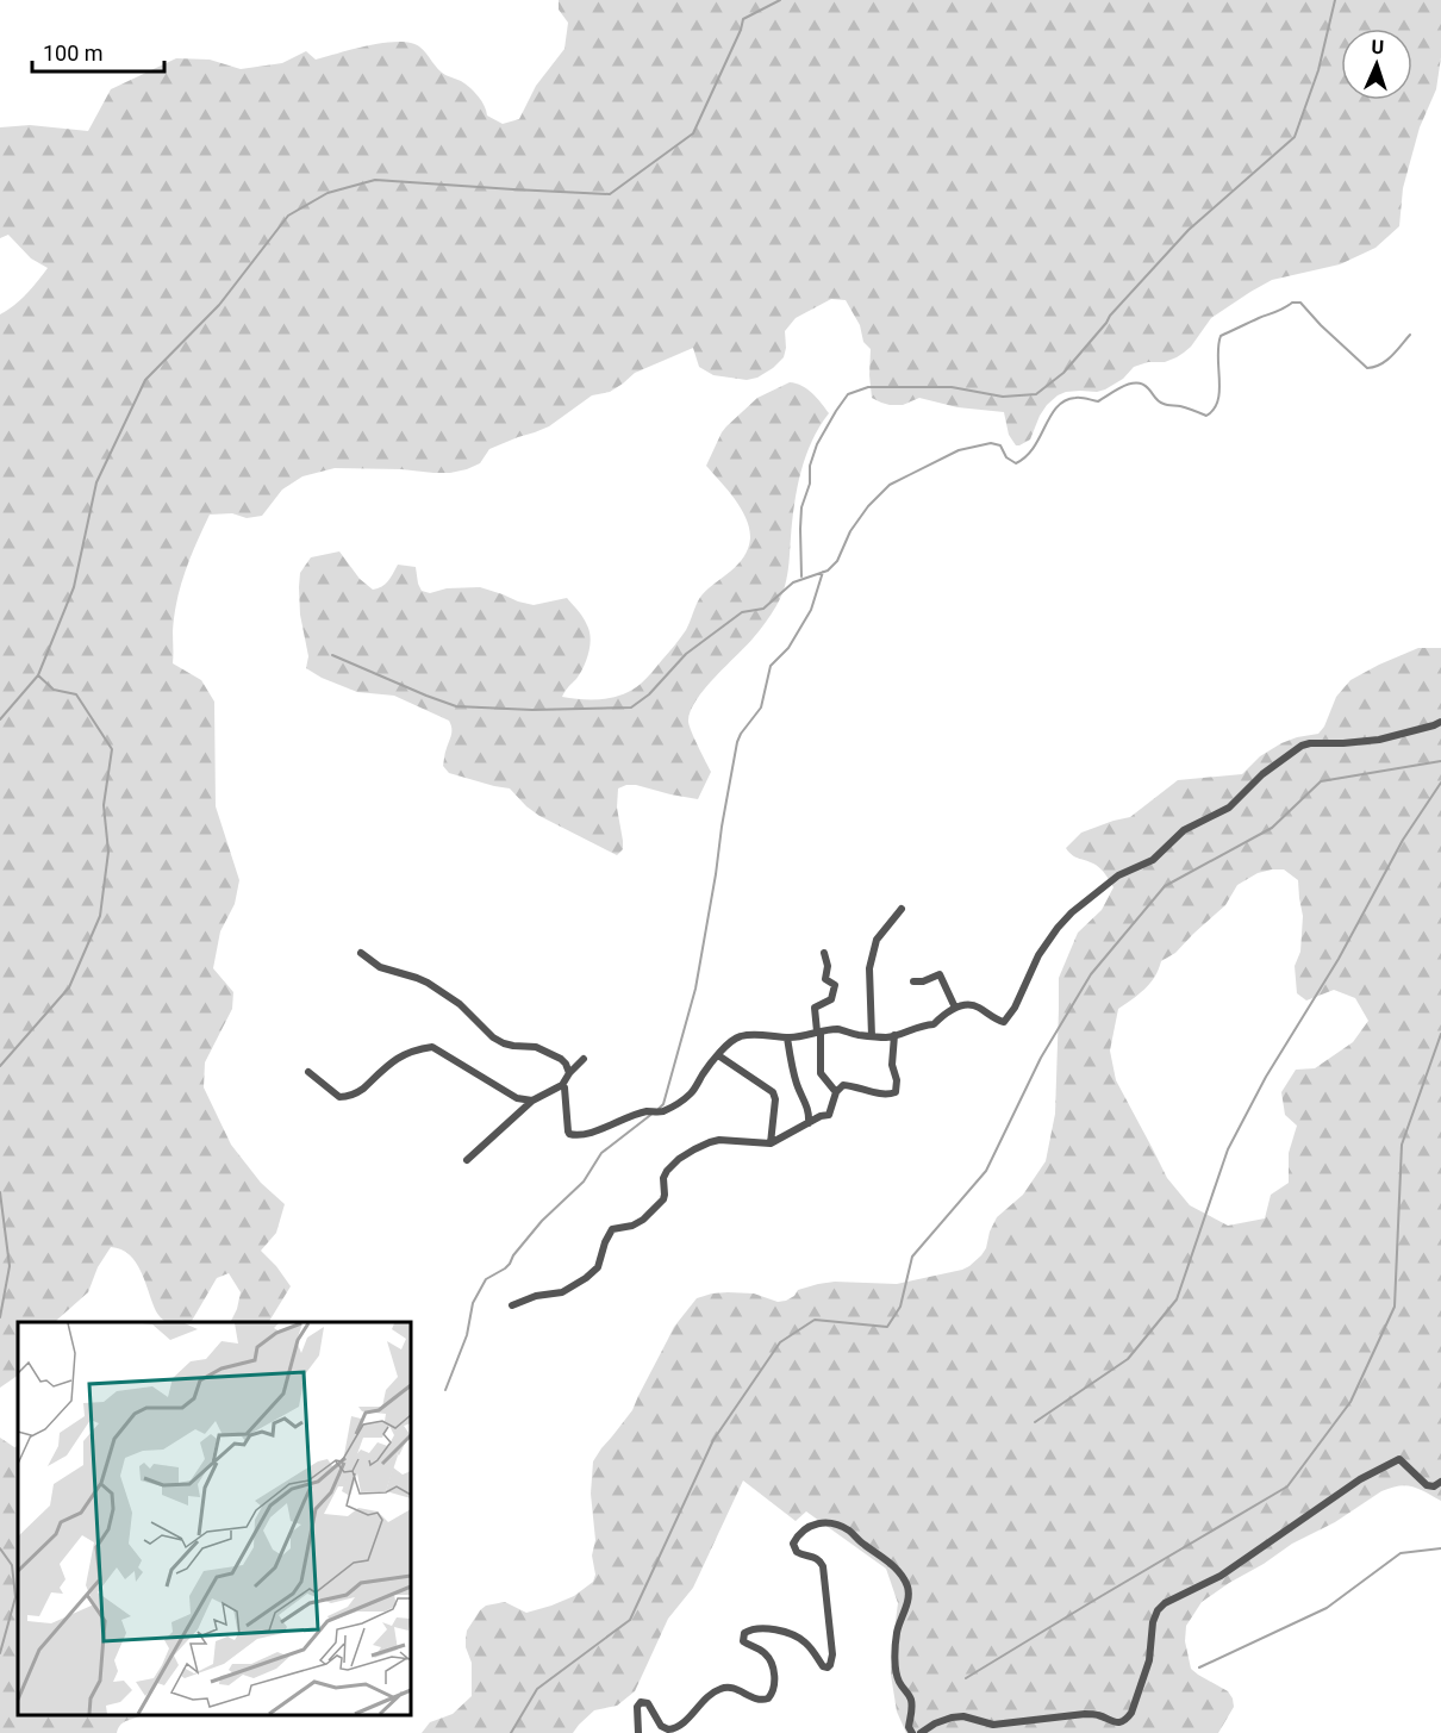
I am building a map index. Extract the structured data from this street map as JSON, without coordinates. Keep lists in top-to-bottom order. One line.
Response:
{"scale_bar":"100 m","north":"top"}
